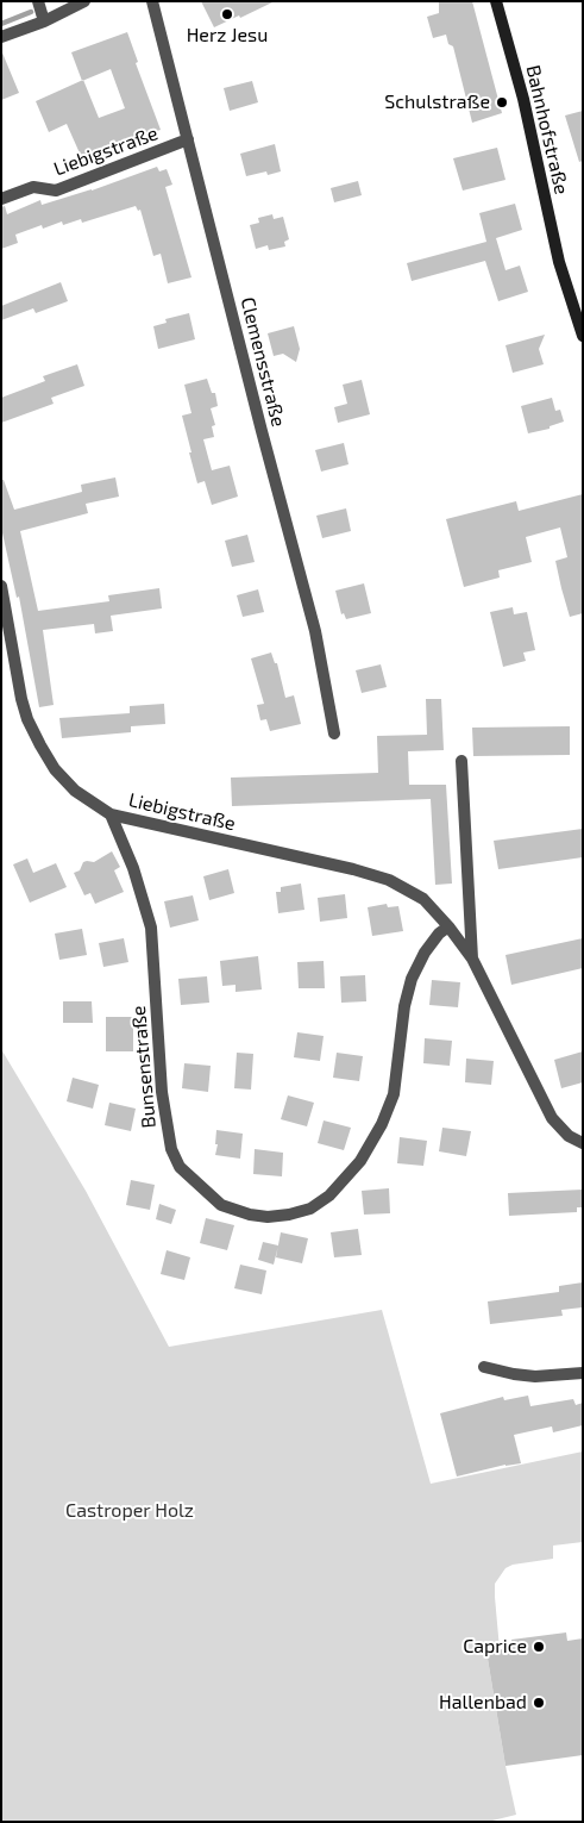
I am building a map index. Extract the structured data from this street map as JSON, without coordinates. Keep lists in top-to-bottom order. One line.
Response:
{"streets":{"main road":["Bahnhofstraße"],"street":["Liebigstraße","Clemensstraße","Bunsenstraße"]},"crossings":[["Liebigstraße","Clemensstraße"],["Liebigstraße","Bunsenstraße"]],"parks":["Castroper Holz"],"places":["Herz Jesu","Schulstraße","Caprice","Hallenbad"]}
